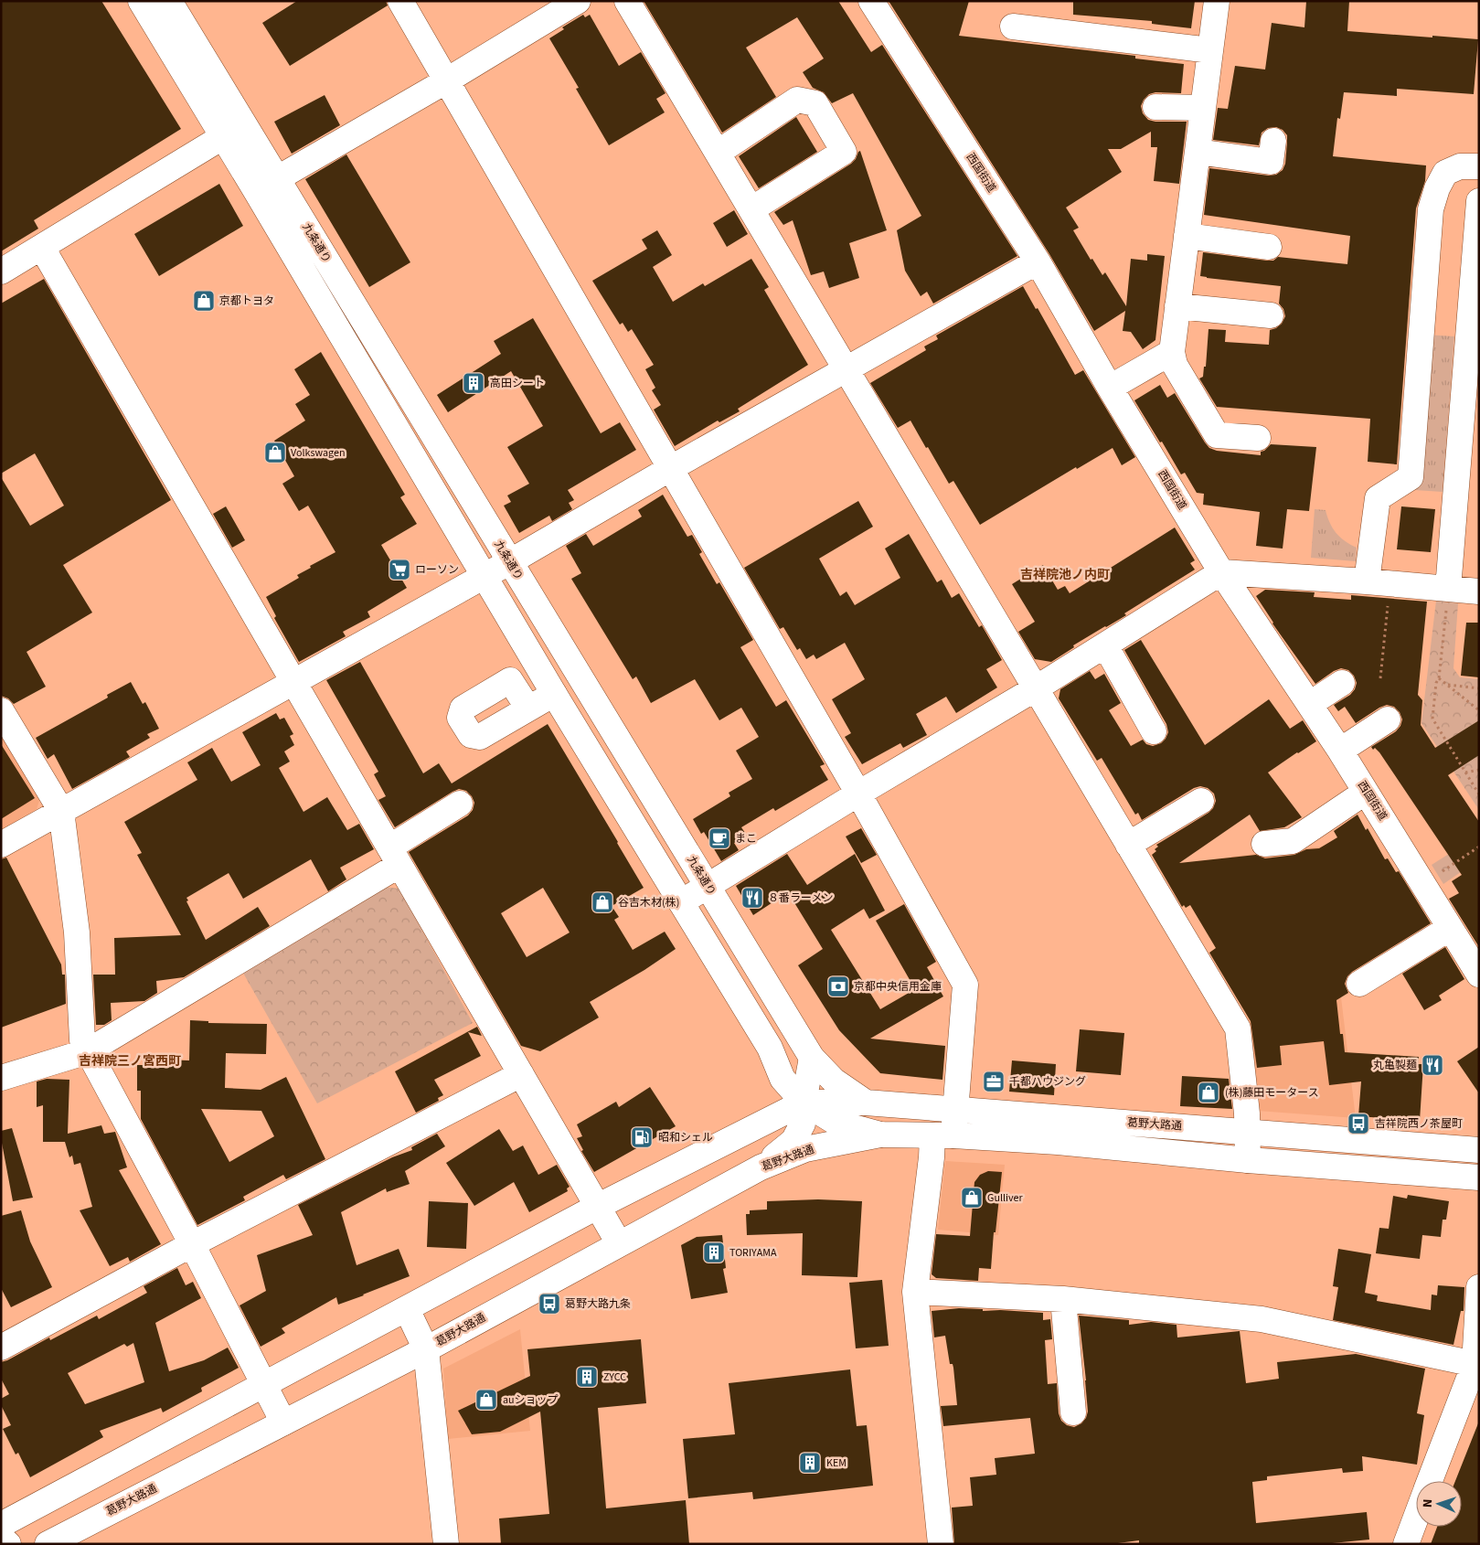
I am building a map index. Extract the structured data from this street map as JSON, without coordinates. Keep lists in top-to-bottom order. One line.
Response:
{"streets":{"main road":["西国街道","九条通り","葛野大路通"]},"crossings":[["九条通り","葛野大路通"]],"districts":["吉祥院池ノ内町","吉祥院三ノ宮西町"],"places":{"shop":["京都トヨタ","Volkswagen","谷吉木材(株)","(株)藤田モータース","Gulliver","auショップ"],"building":["高田シート","TORIYAMA","ZYCC","KEM"],"supermarket":["ローソン"],"cafe":["まこ"],"restaurant":["８番ラーメン","丸亀製麺"],"bank":["京都中央信用金庫"],"office":["千都ハウジング"],"bus stop":["吉祥院西ノ茶屋町","葛野大路九条"],"fuel station":["昭和シェル"]},"north":"left"}
